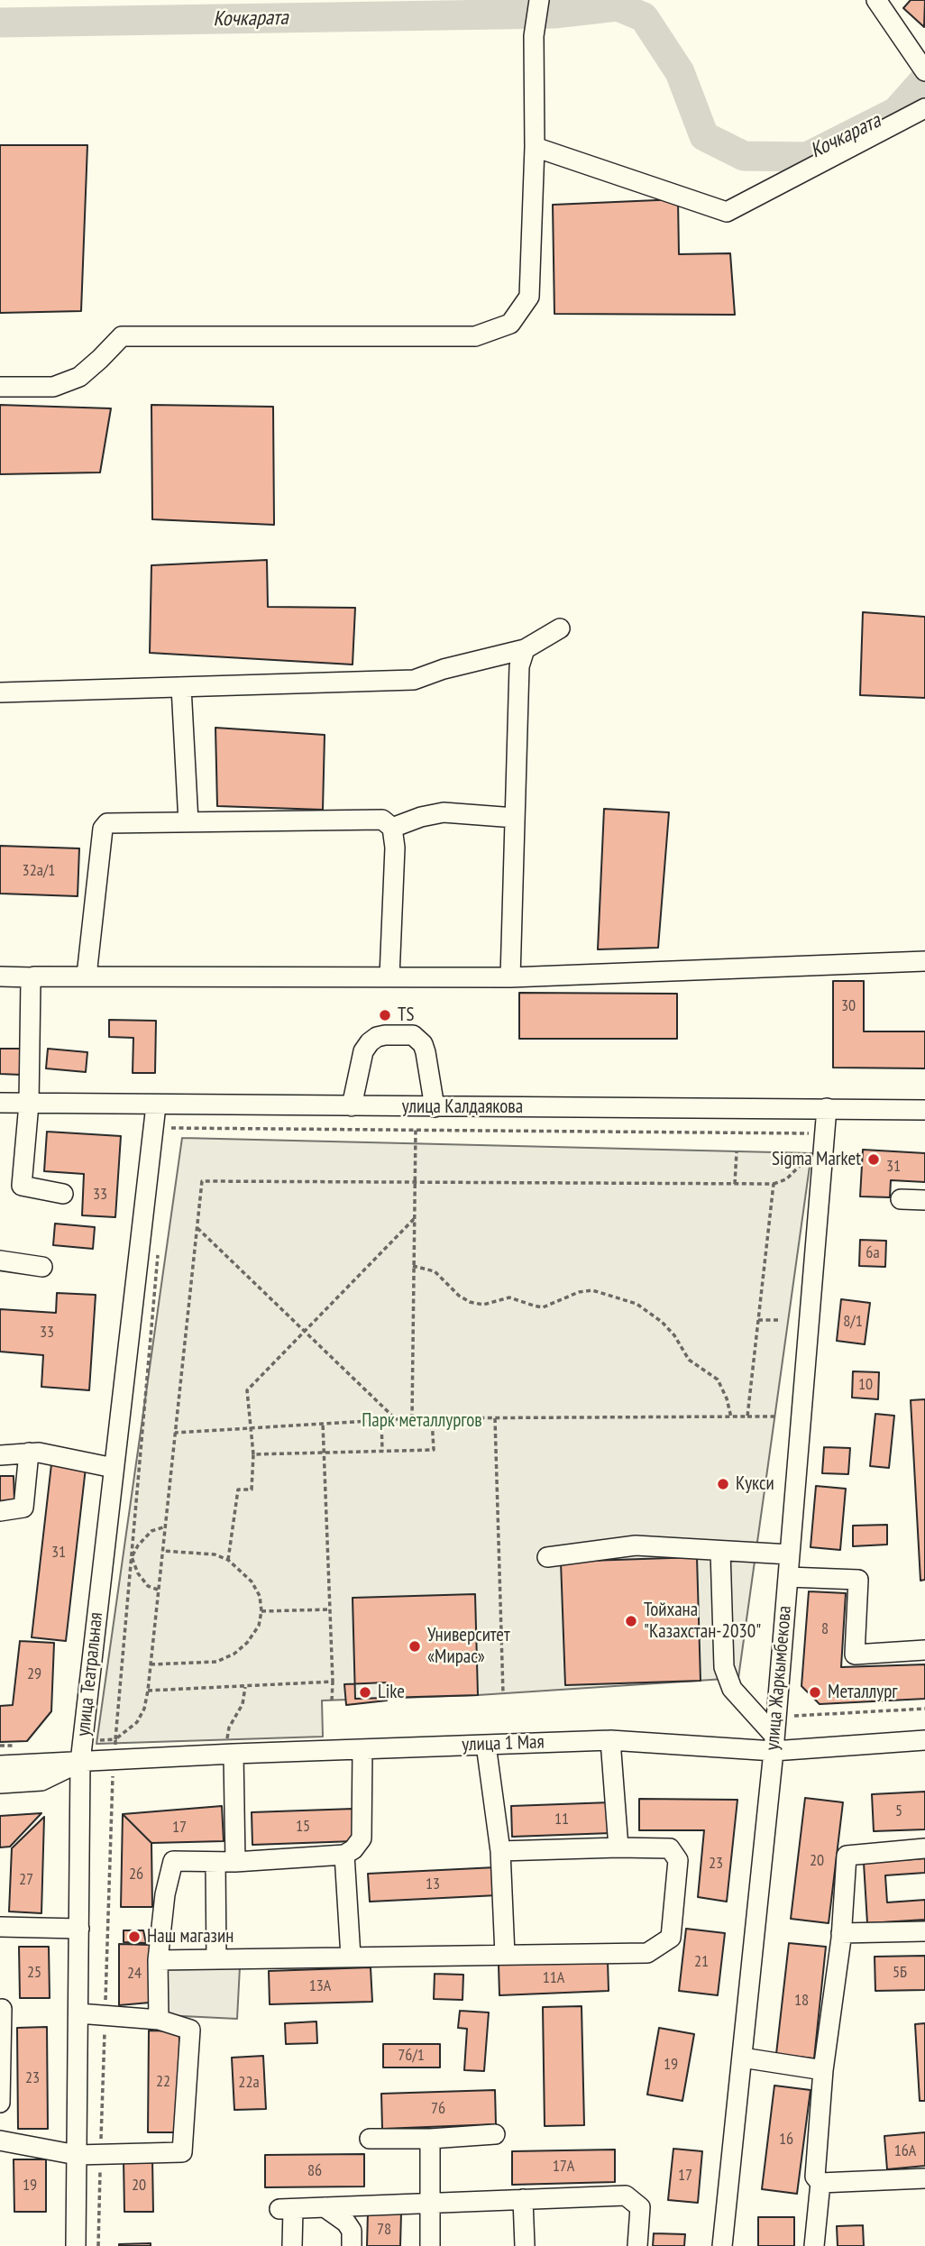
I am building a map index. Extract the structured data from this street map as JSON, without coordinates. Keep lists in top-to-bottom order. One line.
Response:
{"streets":{"street":["улица Калдаякова","улица Театральная","улица Жаркымбекова","улица 1 Мая"]},"crossings":[["улица Калдаякова","улица Театральная"],["улица Калдаякова","улица Жаркымбекова"],["улица Театральная","улица 1 Мая"],["улица Жаркымбекова","улица 1 Мая"]],"water":["Кочкарата"],"parks":["Парк металлургов"],"places":["TS","Sigma Market","Кукси","Тойхана \"Казахстан-2030\"","Университет «Мирас»","Like","Металлург","Наш магазин"],"house_numbers":["32а/1","30","31","33","6а","8/1","33","10","31","8","29","5","11","15","17","20","23","26","27","13","21","25","5Б","24","11А","13А","18","76/1","19","23","22","22а","76","16","16А","17А","86","17","19","20","78"]}
